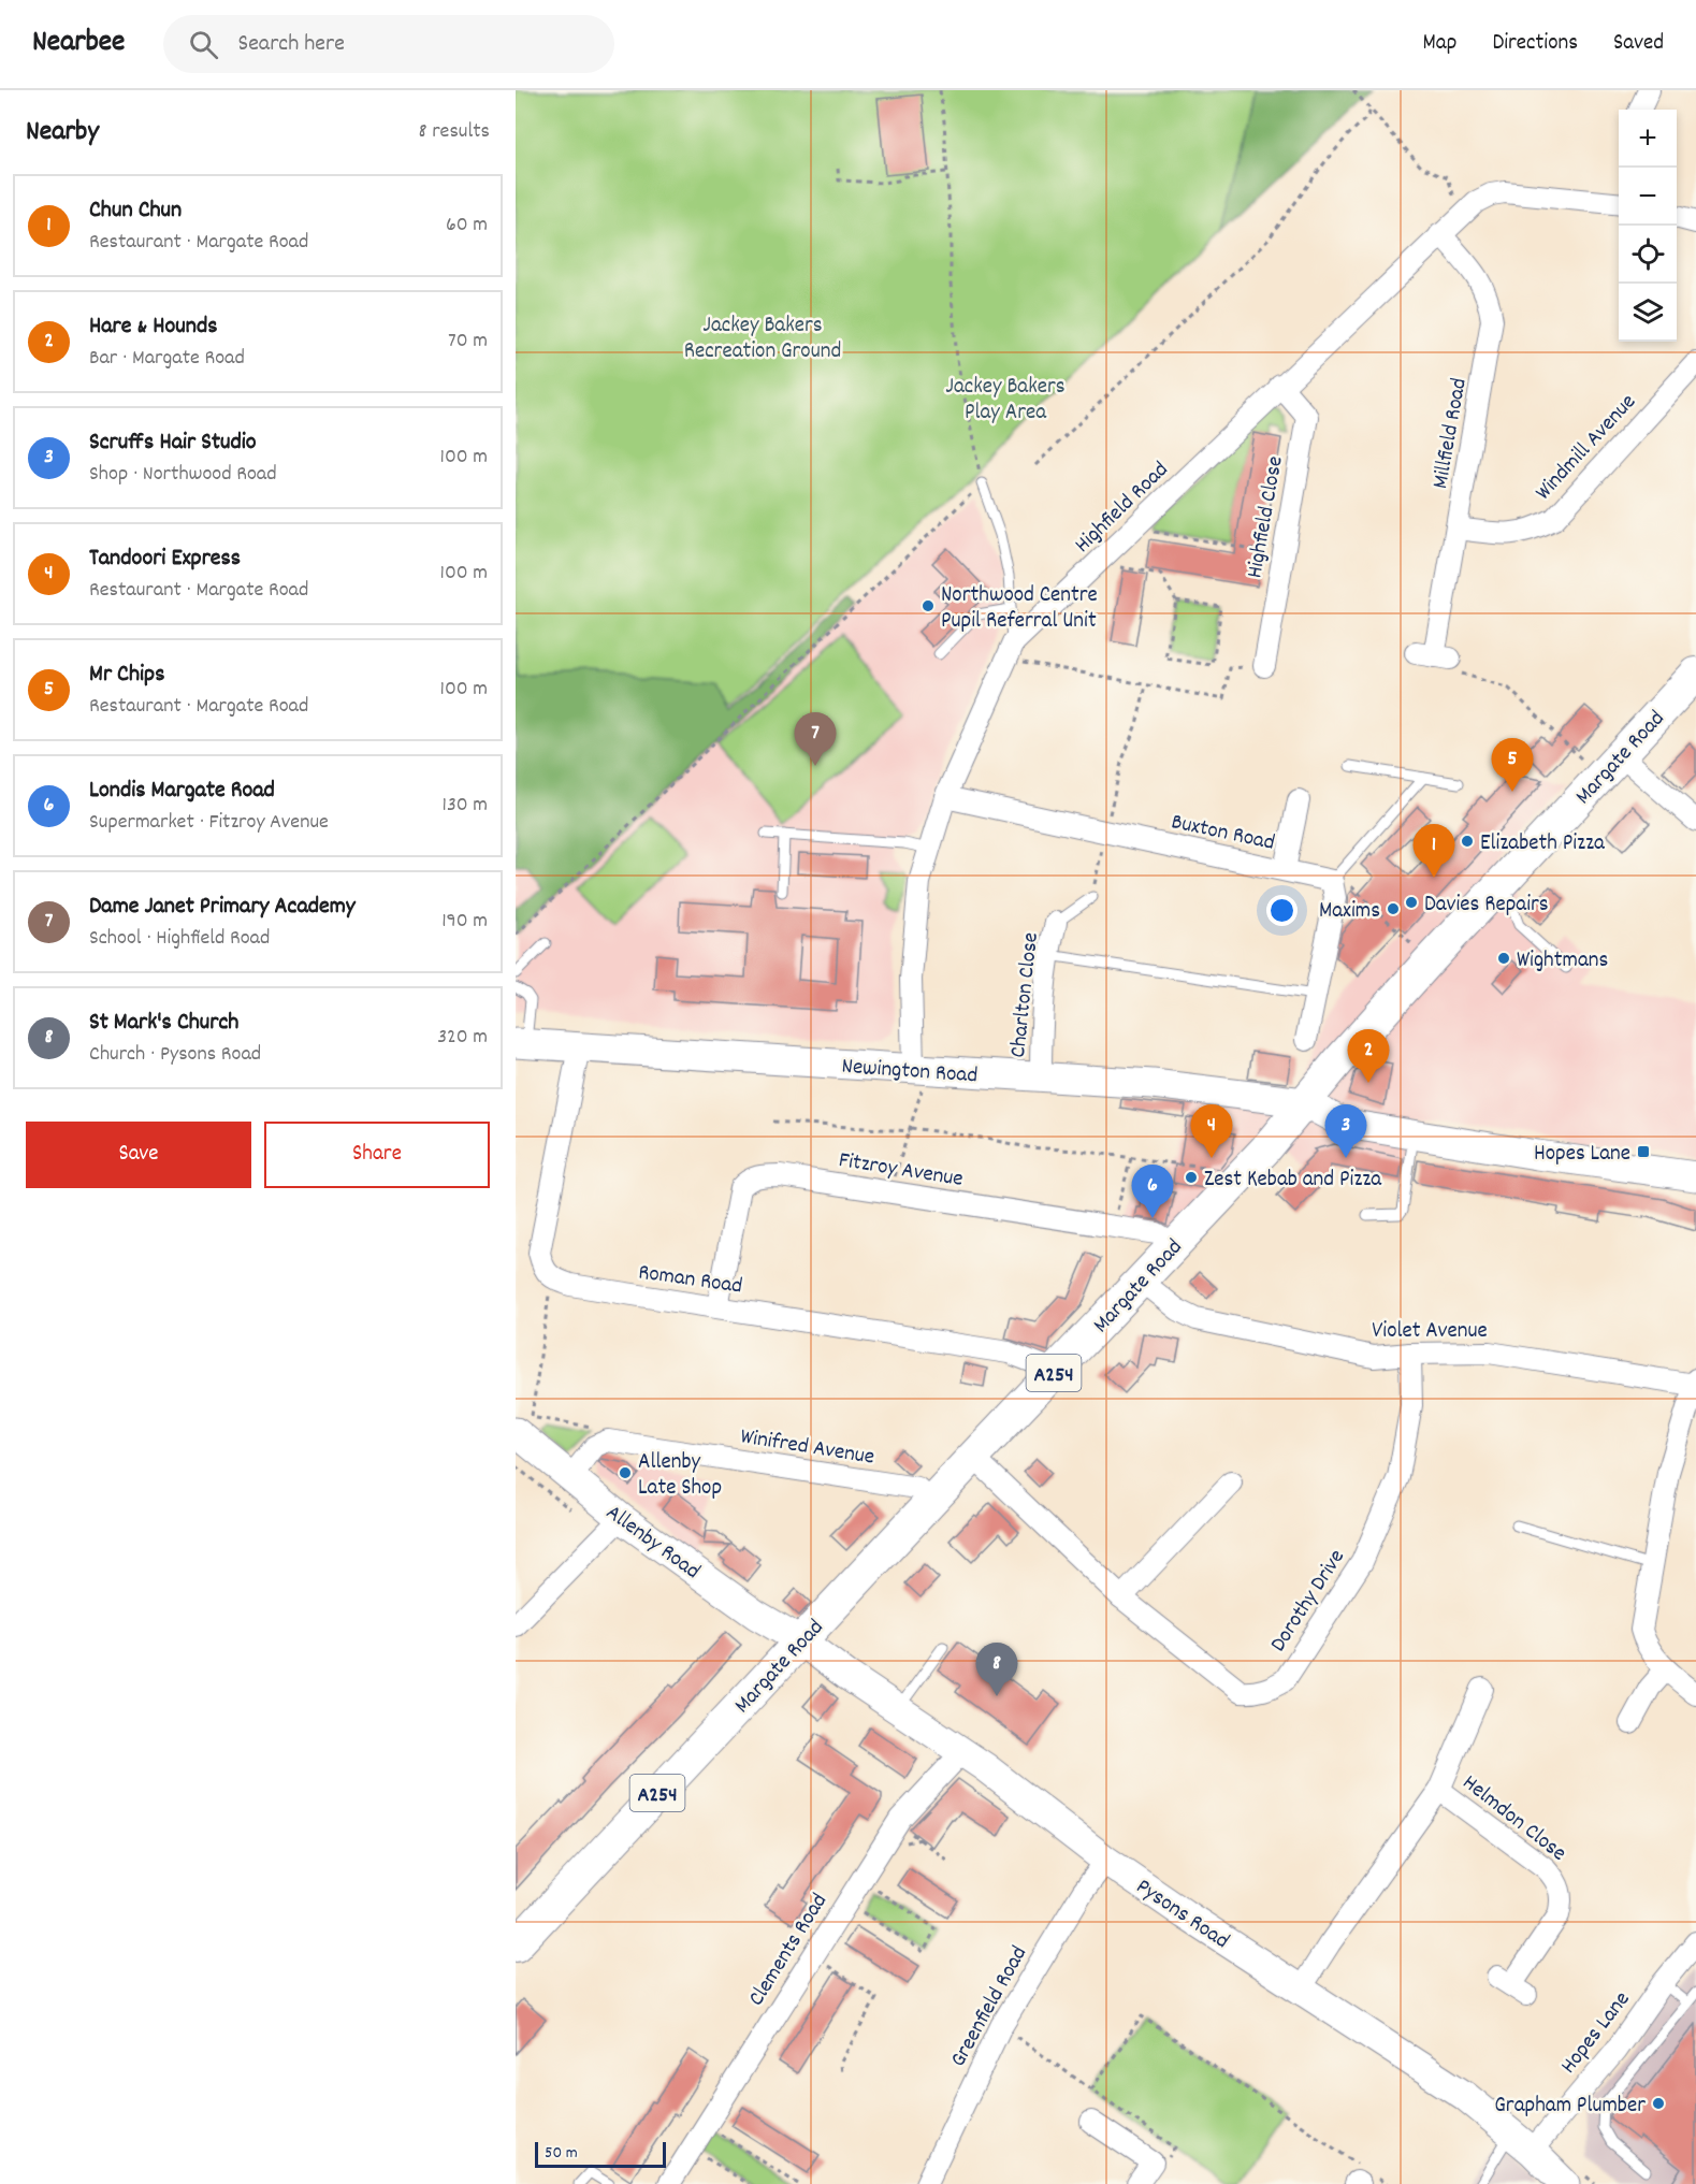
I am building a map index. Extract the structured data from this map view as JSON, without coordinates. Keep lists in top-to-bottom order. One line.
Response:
{"streets":{"main road":["Margate Road","A254"],"street":["Millfield Road","Windmill Avenue","Highfield Road","Highfield Close","Buxton Road","Charlton Close","Newington Road","Fitzroy Avenue","Roman Road","Violet Avenue","Winifred Avenue","Allenby Road","Dorothy Drive","Helmdon Close","Pysons Road","Clements Road","Greenfield Road","Hopes Lane"]},"crossings":[["Millfield Road","Windmill Avenue"],["Millfield Road","Highfield Road"],["Highfield Road","Highfield Close"],["Highfield Road","Buxton Road"],["Highfield Road","Newington Road"],["Margate Road","Newington Road"],["Margate Road","Fitzroy Avenue"],["Margate Road","Roman Road"],["Margate Road","Violet Avenue"],["Margate Road","Winifred Avenue"],["Margate Road","Allenby Road"],["Margate Road","Dorothy Drive"],["Margate Road","Pysons Road"],["Charlton Close","Newington Road"],["Fitzroy Avenue","Roman Road"],["Violet Avenue","Dorothy Drive"],["Allenby Road","Pysons Road"],["Helmdon Close","Pysons Road"],["Pysons Road","Clements Road"],["Pysons Road","Greenfield Road"],["Pysons Road","Hopes Lane"]],"parks":["Jackey Bakers Recreation Ground","Jackey Bakers Play Area"],"places":{"other":["Northwood Centre Pupil Referral Unit","Elizabeth Pizza","Davies Repairs","Maxims","Wightmans","Zest Kebab and Pizza","Allenby Late Shop","Grapham Plumber"],"transit":["Hopes Lane"]},"scale_bar":"50 m","page":{"header":"Nearbee","search":"Search here","nav":["Map","Directions","Saved"],"heading":["Nearby","8 results"],"map_buttons":["+","−"],"list":[{"mark":"1","name":"Chun Chun","note":"Restaurant · Margate Road","value":"60 m"},{"mark":"2","name":"Hare & Hounds","note":"Bar · Margate Road","value":"70 m"},{"mark":"3","name":"Scruffs Hair Studio","note":"Shop · Northwood Road","value":"100 m"},{"mark":"4","name":"Tandoori Express","note":"Restaurant · Margate Road","value":"100 m"},{"mark":"5","name":"Mr Chips","note":"Restaurant · Margate Road","value":"100 m"},{"mark":"6","name":"Londis Margate Road","note":"Supermarket · Fitzroy Avenue","value":"130 m"},{"mark":"7","name":"Dame Janet Primary Academy","note":"School · Highfield Road","value":"190 m"},{"mark":"8","name":"St Mark's Church","note":"Church · Pysons Road","value":"320 m"}],"pins":["7","5","1","2","3","4","6","8"],"buttons":["Save","Share"],"scale":"50 m"}}
